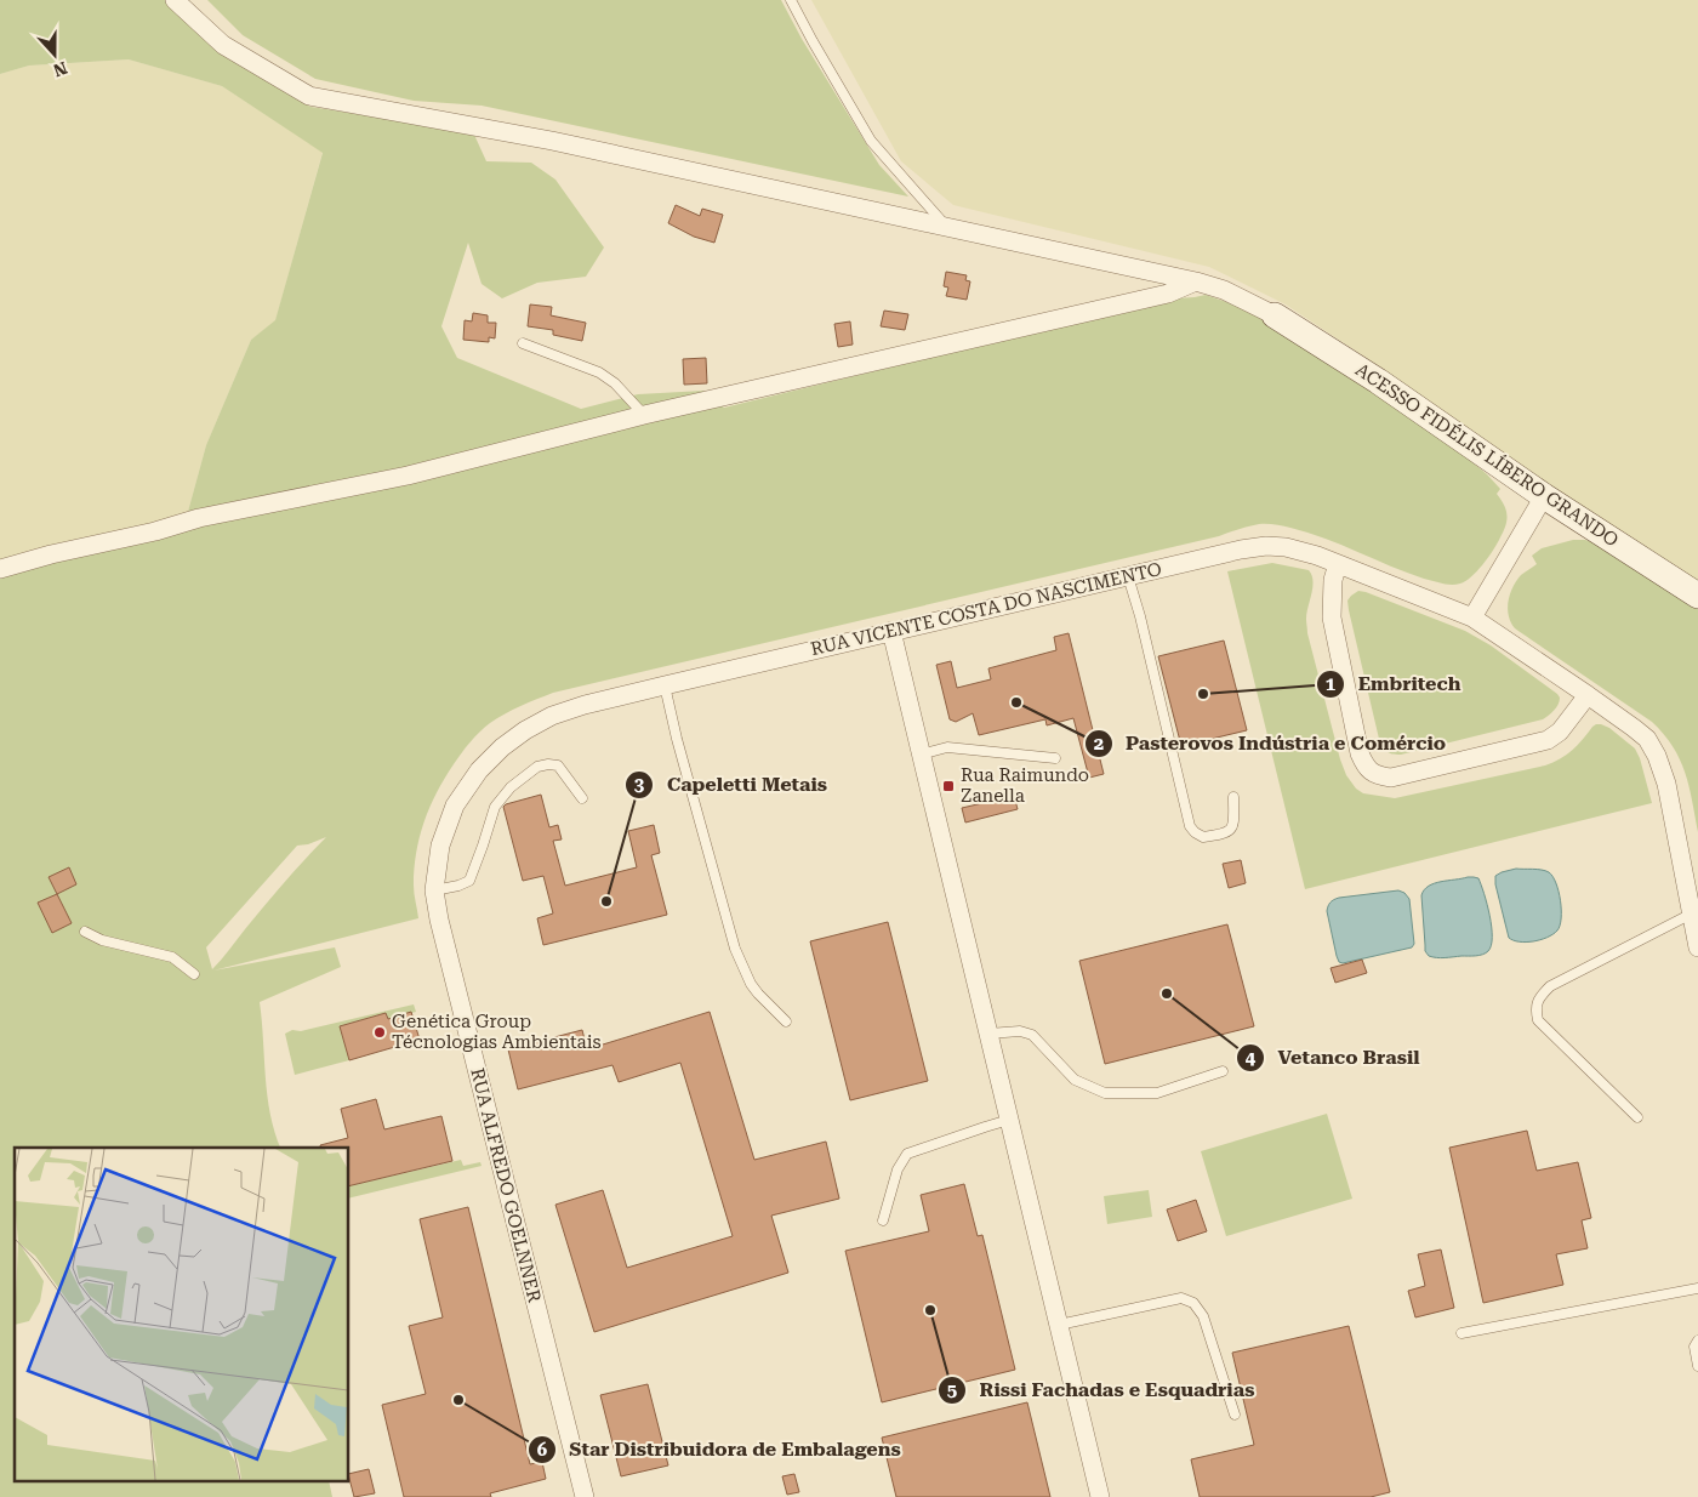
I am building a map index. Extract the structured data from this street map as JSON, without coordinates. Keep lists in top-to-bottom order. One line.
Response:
{"streets":{"street":["ACESSO FIDÉLIS LÍBERO GRANDO","RUA VICENTE COSTA DO NASCIMENTO","RUA ALFREDO GOELNNER"]},"crossings":[["RUA VICENTE COSTA DO NASCIMENTO","RUA ALFREDO GOELNNER"]],"places":{"other":["Embritech","Pasterovos Indústria e Comércio","Capeletti Metais","Vetanco Brasil","Genética Group Técnologias Ambientais","Rissi Fachadas e Esquadrias","Star Distribuidora de Embalagens"],"transit":["Rua Raimundo Zanella"]},"north":"bottom"}
